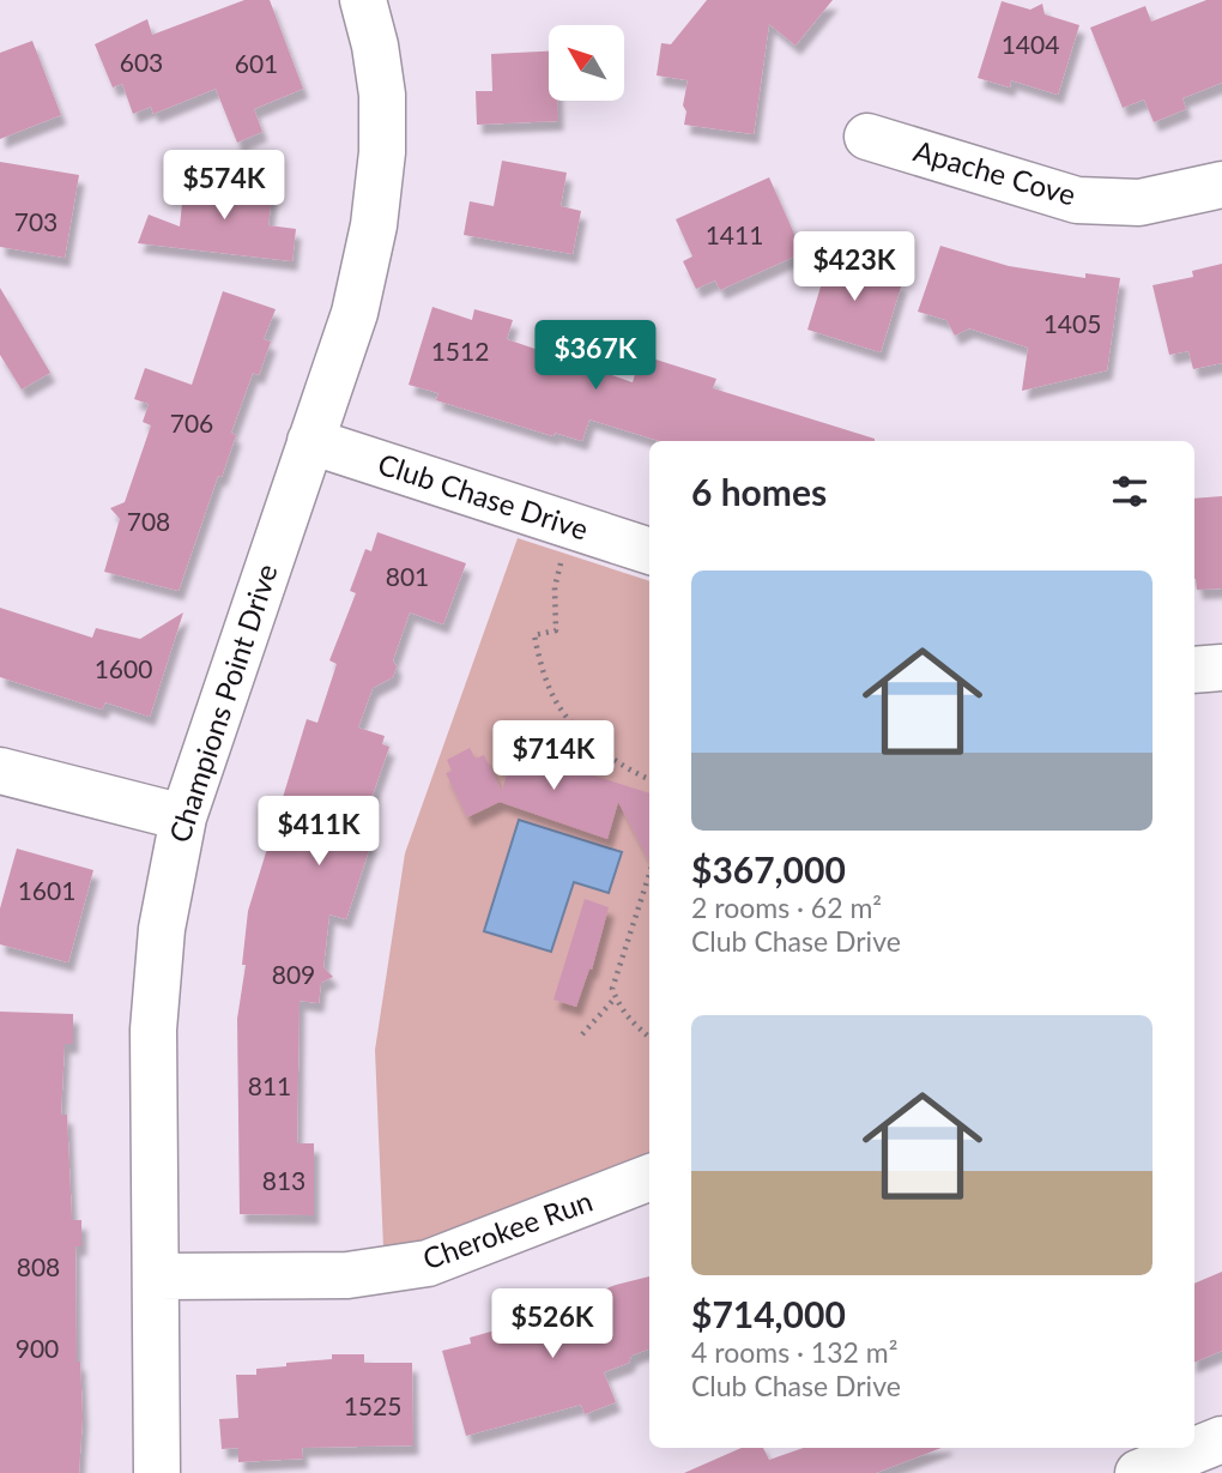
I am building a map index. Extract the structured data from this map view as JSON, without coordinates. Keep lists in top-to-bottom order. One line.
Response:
{"streets":{"street":["Apache Cove","Club Chase Drive","Champions Point Drive","Cherokee Run"]},"crossings":[["Club Chase Drive","Champions Point Drive"],["Champions Point Drive","Cherokee Run"]],"house_numbers":["1404","603","601","703","1411","1405","1512","706","708","801","1600","1601","809","811","813","808","900","1525"],"north":"top left","page":{"price":["$574K","$423K","$367K","$714K","$411K","$526K"],"heading":"6 homes","list":[{"name":"$367,000","note":"2 rooms · 62 m² · Club Chase Drive"},{"name":"$714,000","note":"4 rooms · 132 m² · Club Chase Drive"}]}}
